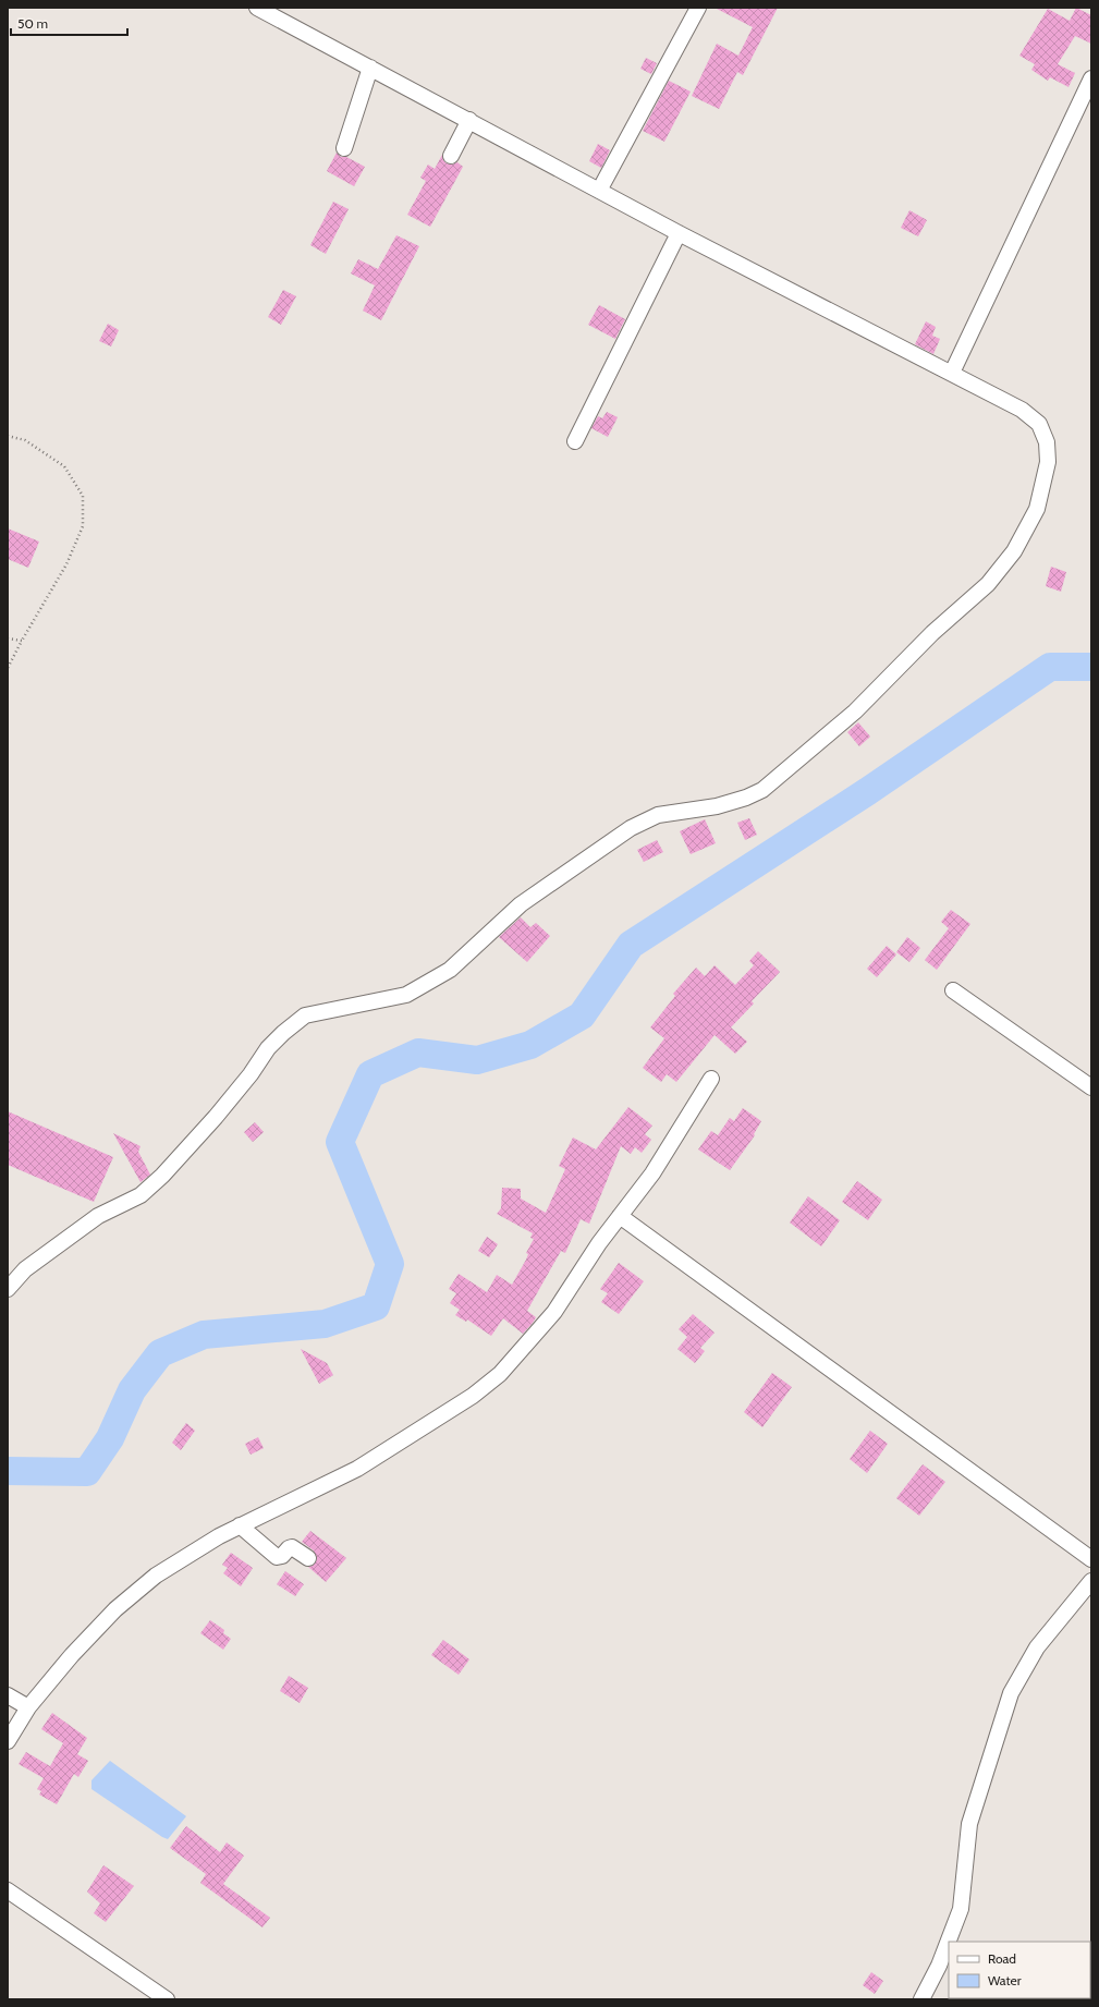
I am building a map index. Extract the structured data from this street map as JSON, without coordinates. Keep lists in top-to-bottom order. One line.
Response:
{"legend":["Road","Water"],"scale_bar":"50 m"}
